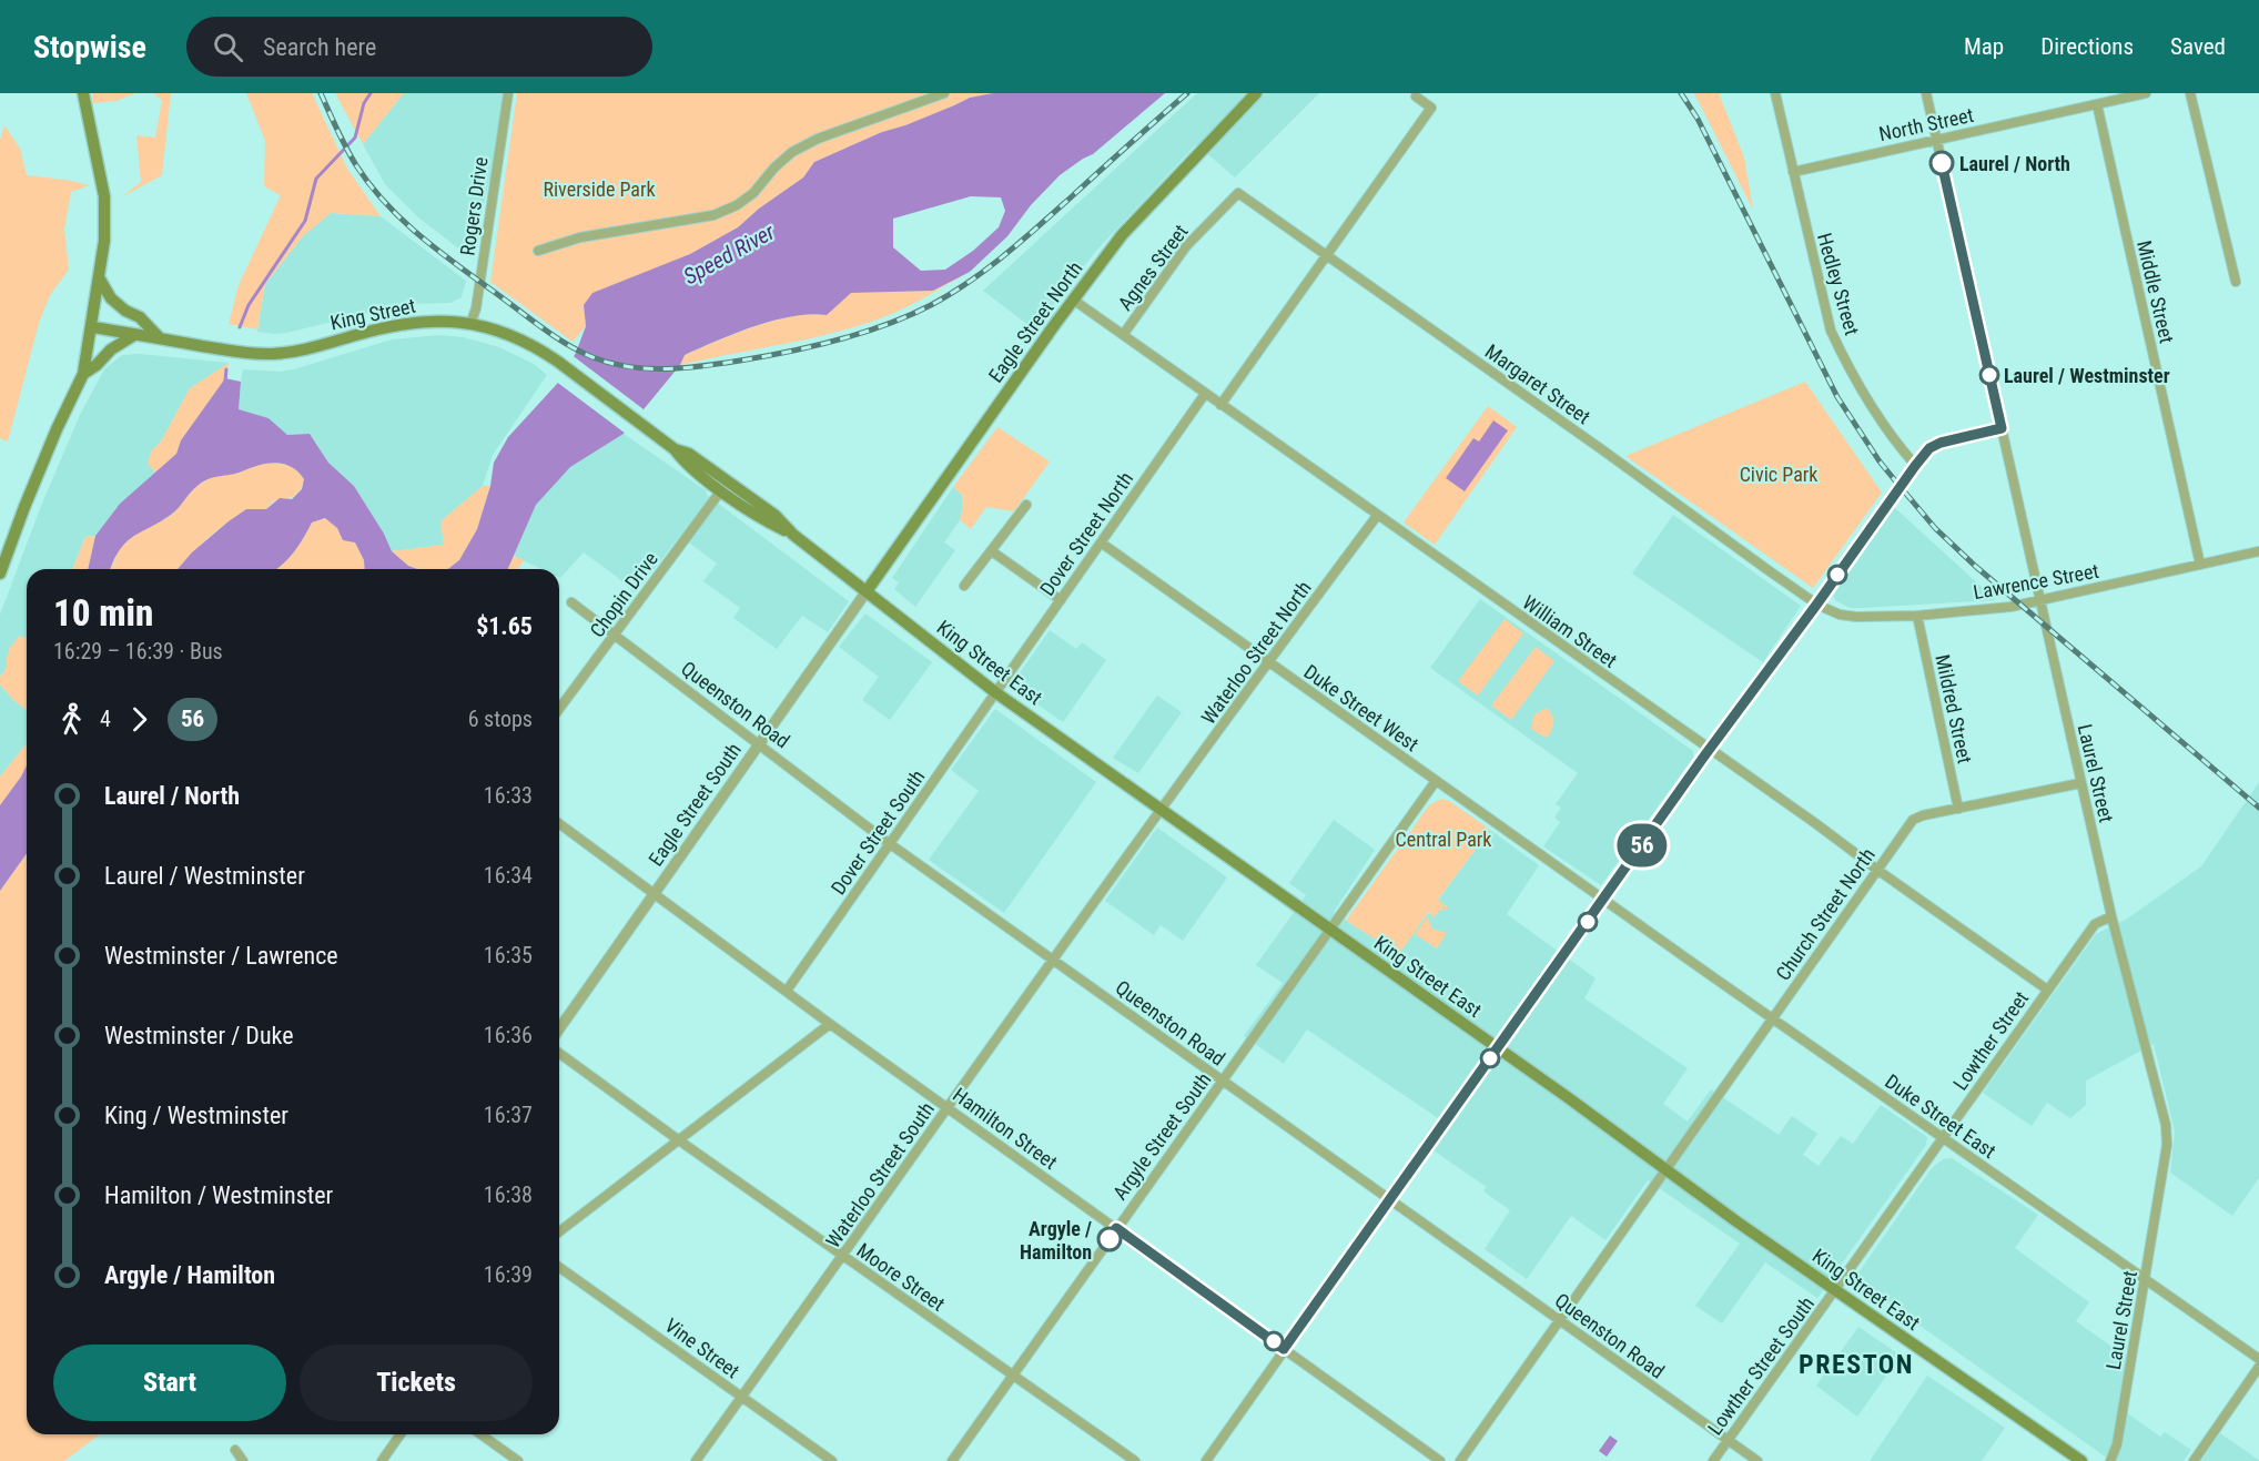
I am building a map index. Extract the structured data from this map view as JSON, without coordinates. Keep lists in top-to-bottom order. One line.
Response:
{"streets":{"main road":["King Street","Eagle Street North","King Street East"],"street":["North Street","Rogers Drive","Agnes Street","Hedley Street","Middle Street","Margaret Street","Dover Street North","Lawrence Street","Chopin Drive","William Street","Waterloo Street North","Queenston Road","Duke Street West","Mildred Street","Laurel Street","Eagle Street South","Dover Street South","Church Street North","Lowther Street","Duke Street East","Hamilton Street","Argyle Street South","Waterloo Street South","Moore Street","Vine Street","Lowther Street South"]},"crossings":[["North Street","Hedley Street"],["North Street","Middle Street"],["North Street","Laurel Street"],["Rogers Drive","King Street"],["Agnes Street","Margaret Street"],["Agnes Street","William Street"],["Middle Street","Lawrence Street"],["King Street","King Street East"],["Eagle Street North","William Street"],["Eagle Street North","King Street East"],["Eagle Street North","Eagle Street South"],["Margaret Street","Lawrence Street"],["Dover Street North","William Street"],["Dover Street North","King Street East"],["Dover Street North","Duke Street West"],["Dover Street North","Dover Street South"],["Lawrence Street","Mildred Street"],["Lawrence Street","Laurel Street"],["Chopin Drive","King Street East"],["Chopin Drive","Queenston Road"],["William Street","Waterloo Street North"],["William Street","Church Street North"],["William Street","Lowther Street"],["Waterloo Street North","King Street East"],["Waterloo Street North","Duke Street West"],["Waterloo Street North","Waterloo Street South"],["King Street East","Eagle Street South"],["King Street East","Dover Street South"],["King Street East","Church Street North"],["King Street East","Lowther Street"],["King Street East","Argyle Street South"],["King Street East","Waterloo Street South"],["King Street East","Lowther Street South"],["Queenston Road","Eagle Street South"],["Queenston Road","Dover Street South"],["Queenston Road","Church Street North"],["Queenston Road","Argyle Street South"],["Queenston Road","Waterloo Street South"],["Queenston Road","Lowther Street South"],["Duke Street West","Duke Street East"],["Duke Street West","Argyle Street South"],["Mildred Street","Church Street North"],["Laurel Street","Church Street North"],["Laurel Street","Lowther Street"],["Laurel Street","Duke Street East"],["Eagle Street South","Hamilton Street"],["Dover Street South","Hamilton Street"],["Church Street North","Duke Street East"],["Lowther Street","Duke Street East"],["Lowther Street","Lowther Street South"],["Hamilton Street","Argyle Street South"],["Hamilton Street","Waterloo Street South"],["Argyle Street South","Moore Street"],["Waterloo Street South","Moore Street"],["Waterloo Street South","Vine Street"]],"districts":["PRESTON"],"water":["Speed River"],"parks":["Riverside Park","Civic Park","Central Park"],"places":["Laurel / North","Laurel / Westminster","Argyle / Hamilton"],"lines":["bus line 56"],"page":{"header":"Stopwise","search":"Search here","nav":["Map","Directions","Saved"],"on_map":"56","heading":["10 min","16:29 – 16:39 · Bus","$1.65"],"legs":["4","56","6 stops"],"list":[{"name":"Laurel / North","value":"16:33"},{"name":"Laurel / Westminster","value":"16:34"},{"name":"Westminster / Lawrence","value":"16:35"},{"name":"Westminster / Duke","value":"16:36"},{"name":"King / Westminster","value":"16:37"},{"name":"Hamilton / Westminster","value":"16:38"},{"name":"Argyle / Hamilton","value":"16:39"}],"buttons":["Start","Tickets"]}}
